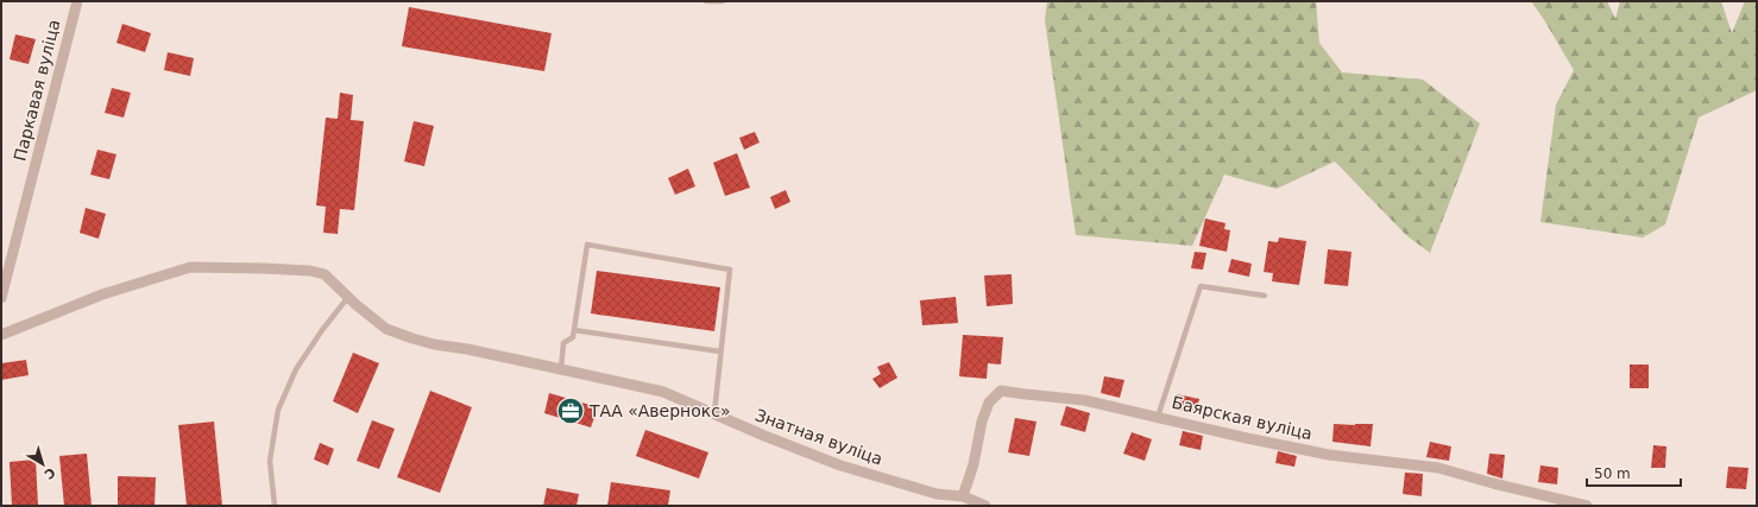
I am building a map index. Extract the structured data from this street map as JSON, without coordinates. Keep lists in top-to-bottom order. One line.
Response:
{"streets":{"street":["Паркавая вуліца","Баярская вуліца","Знатная вуліца"]},"crossings":[["Баярская вуліца","Знатная вуліца"]],"places":{"office":["ТАА «Авернокс»"]},"scale_bar":"50 m","north":"bottom right"}
